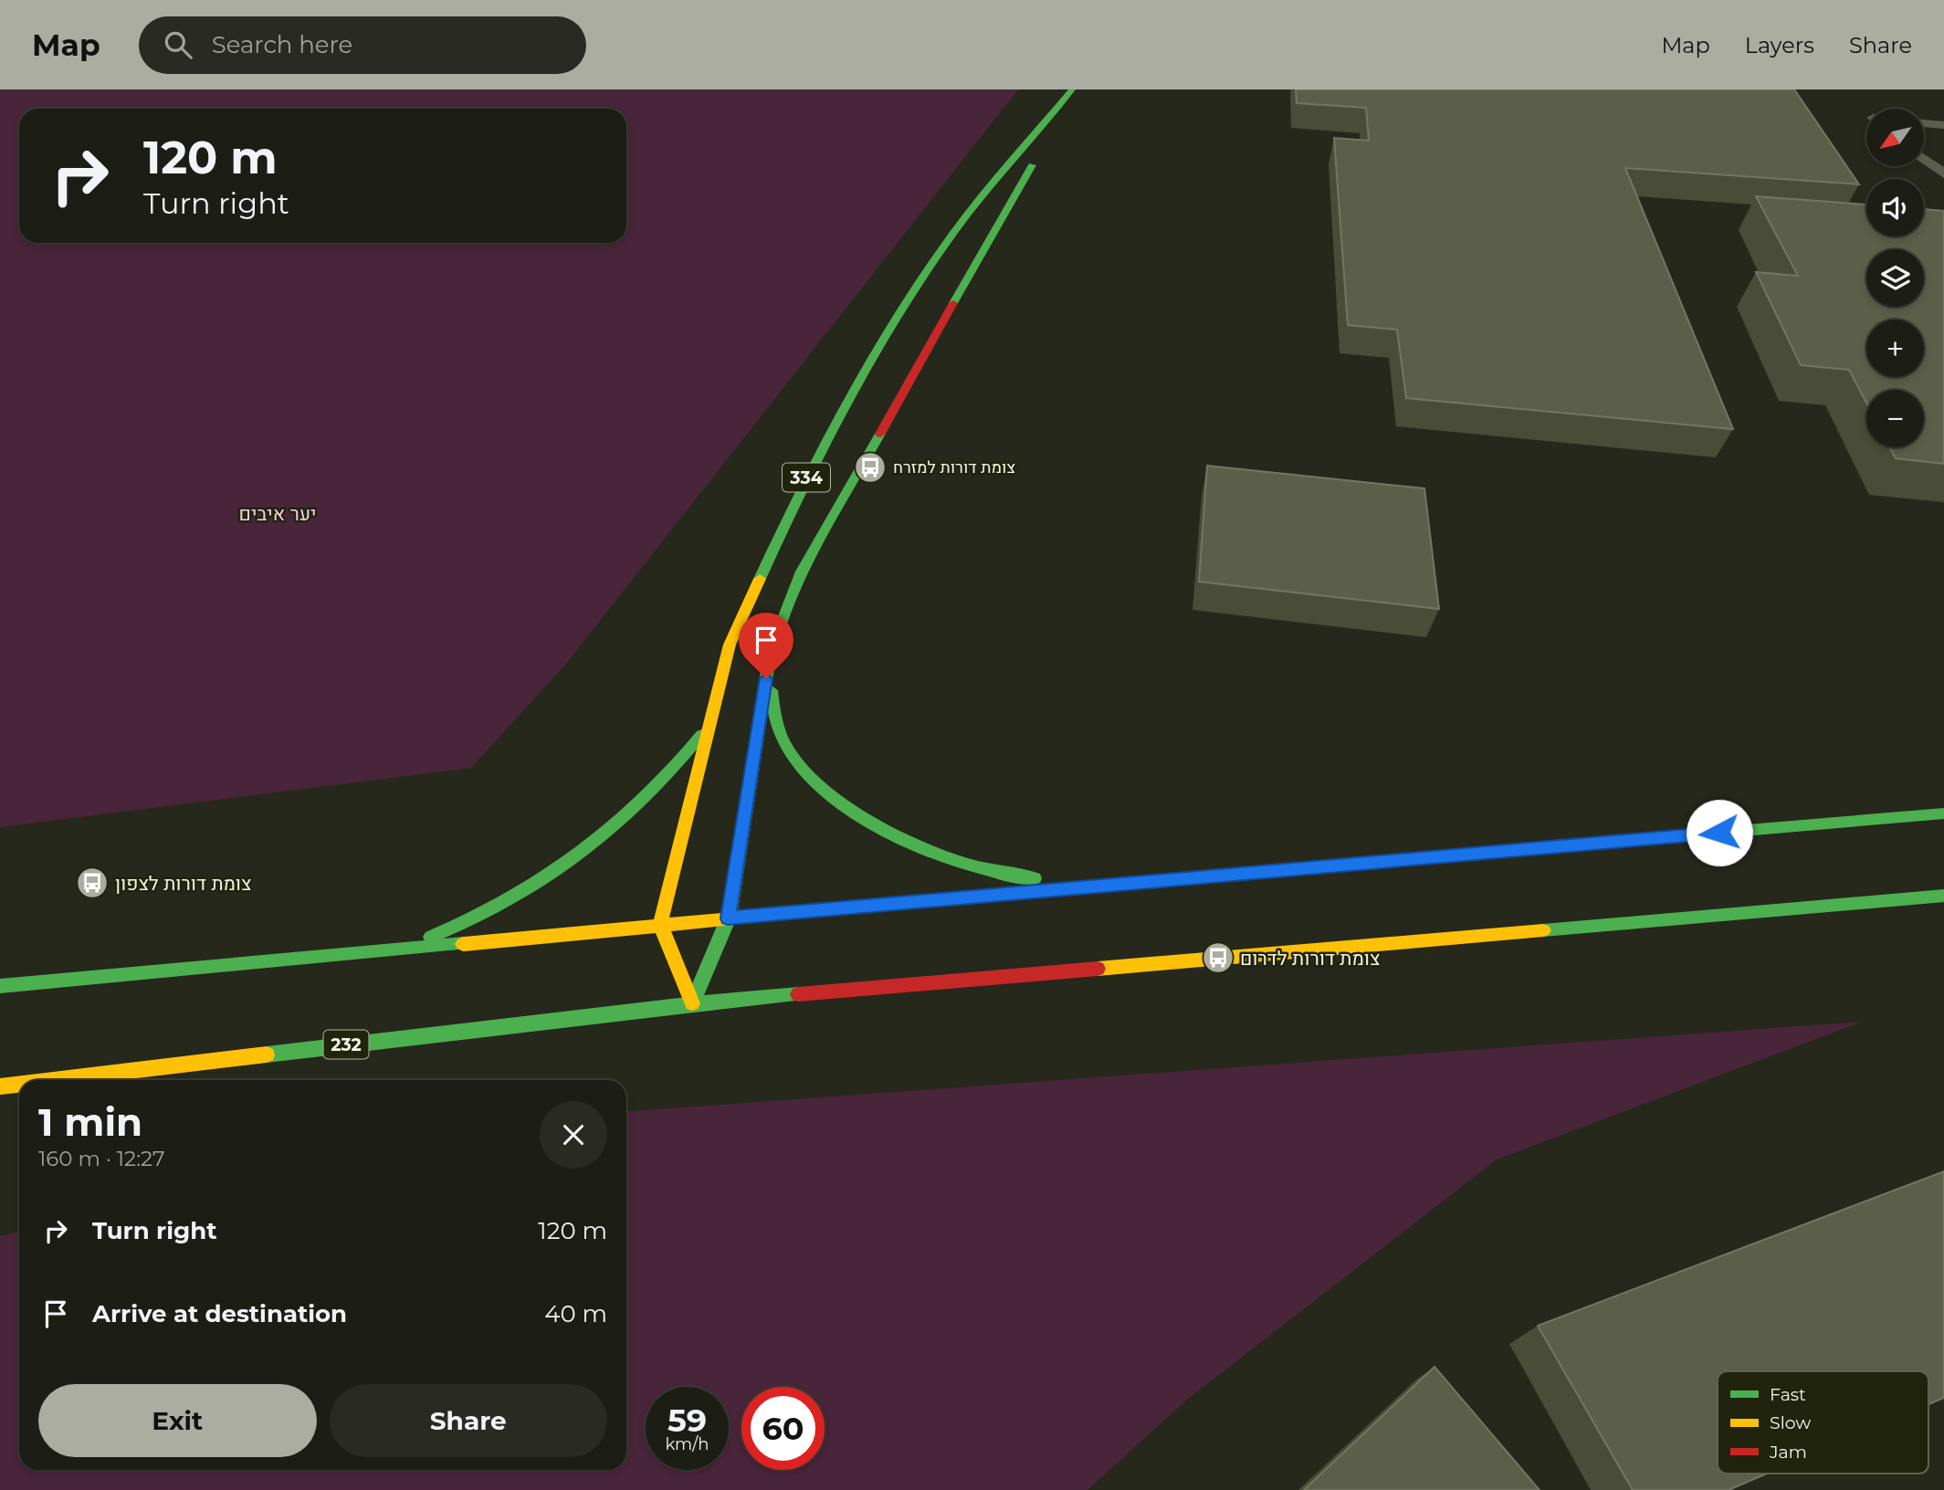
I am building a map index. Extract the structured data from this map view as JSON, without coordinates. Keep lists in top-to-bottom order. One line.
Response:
{"streets":{"main road":["334","232"]},"crossings":[["334","232"]],"parks":["יער איבים"],"places":{"bus stop":["צומת דורות למזרח","צומת דורות לצפון","צומת דורות לדרום"]},"legend":["Fast","Slow","Jam"],"north":"bottom left","page":{"header":"Map","search":"Search here","nav":["Map","Layers","Share"],"map_buttons":["+","−"],"turn":["120 m","Turn right"],"heading":["1 min","160 m · 12:27"],"list":[{"name":"Turn right","value":"120 m"},{"name":"Arrive at destination","value":"40 m"}],"buttons":["Exit","Share"],"speed":"59 km/h","limit":"60"}}
